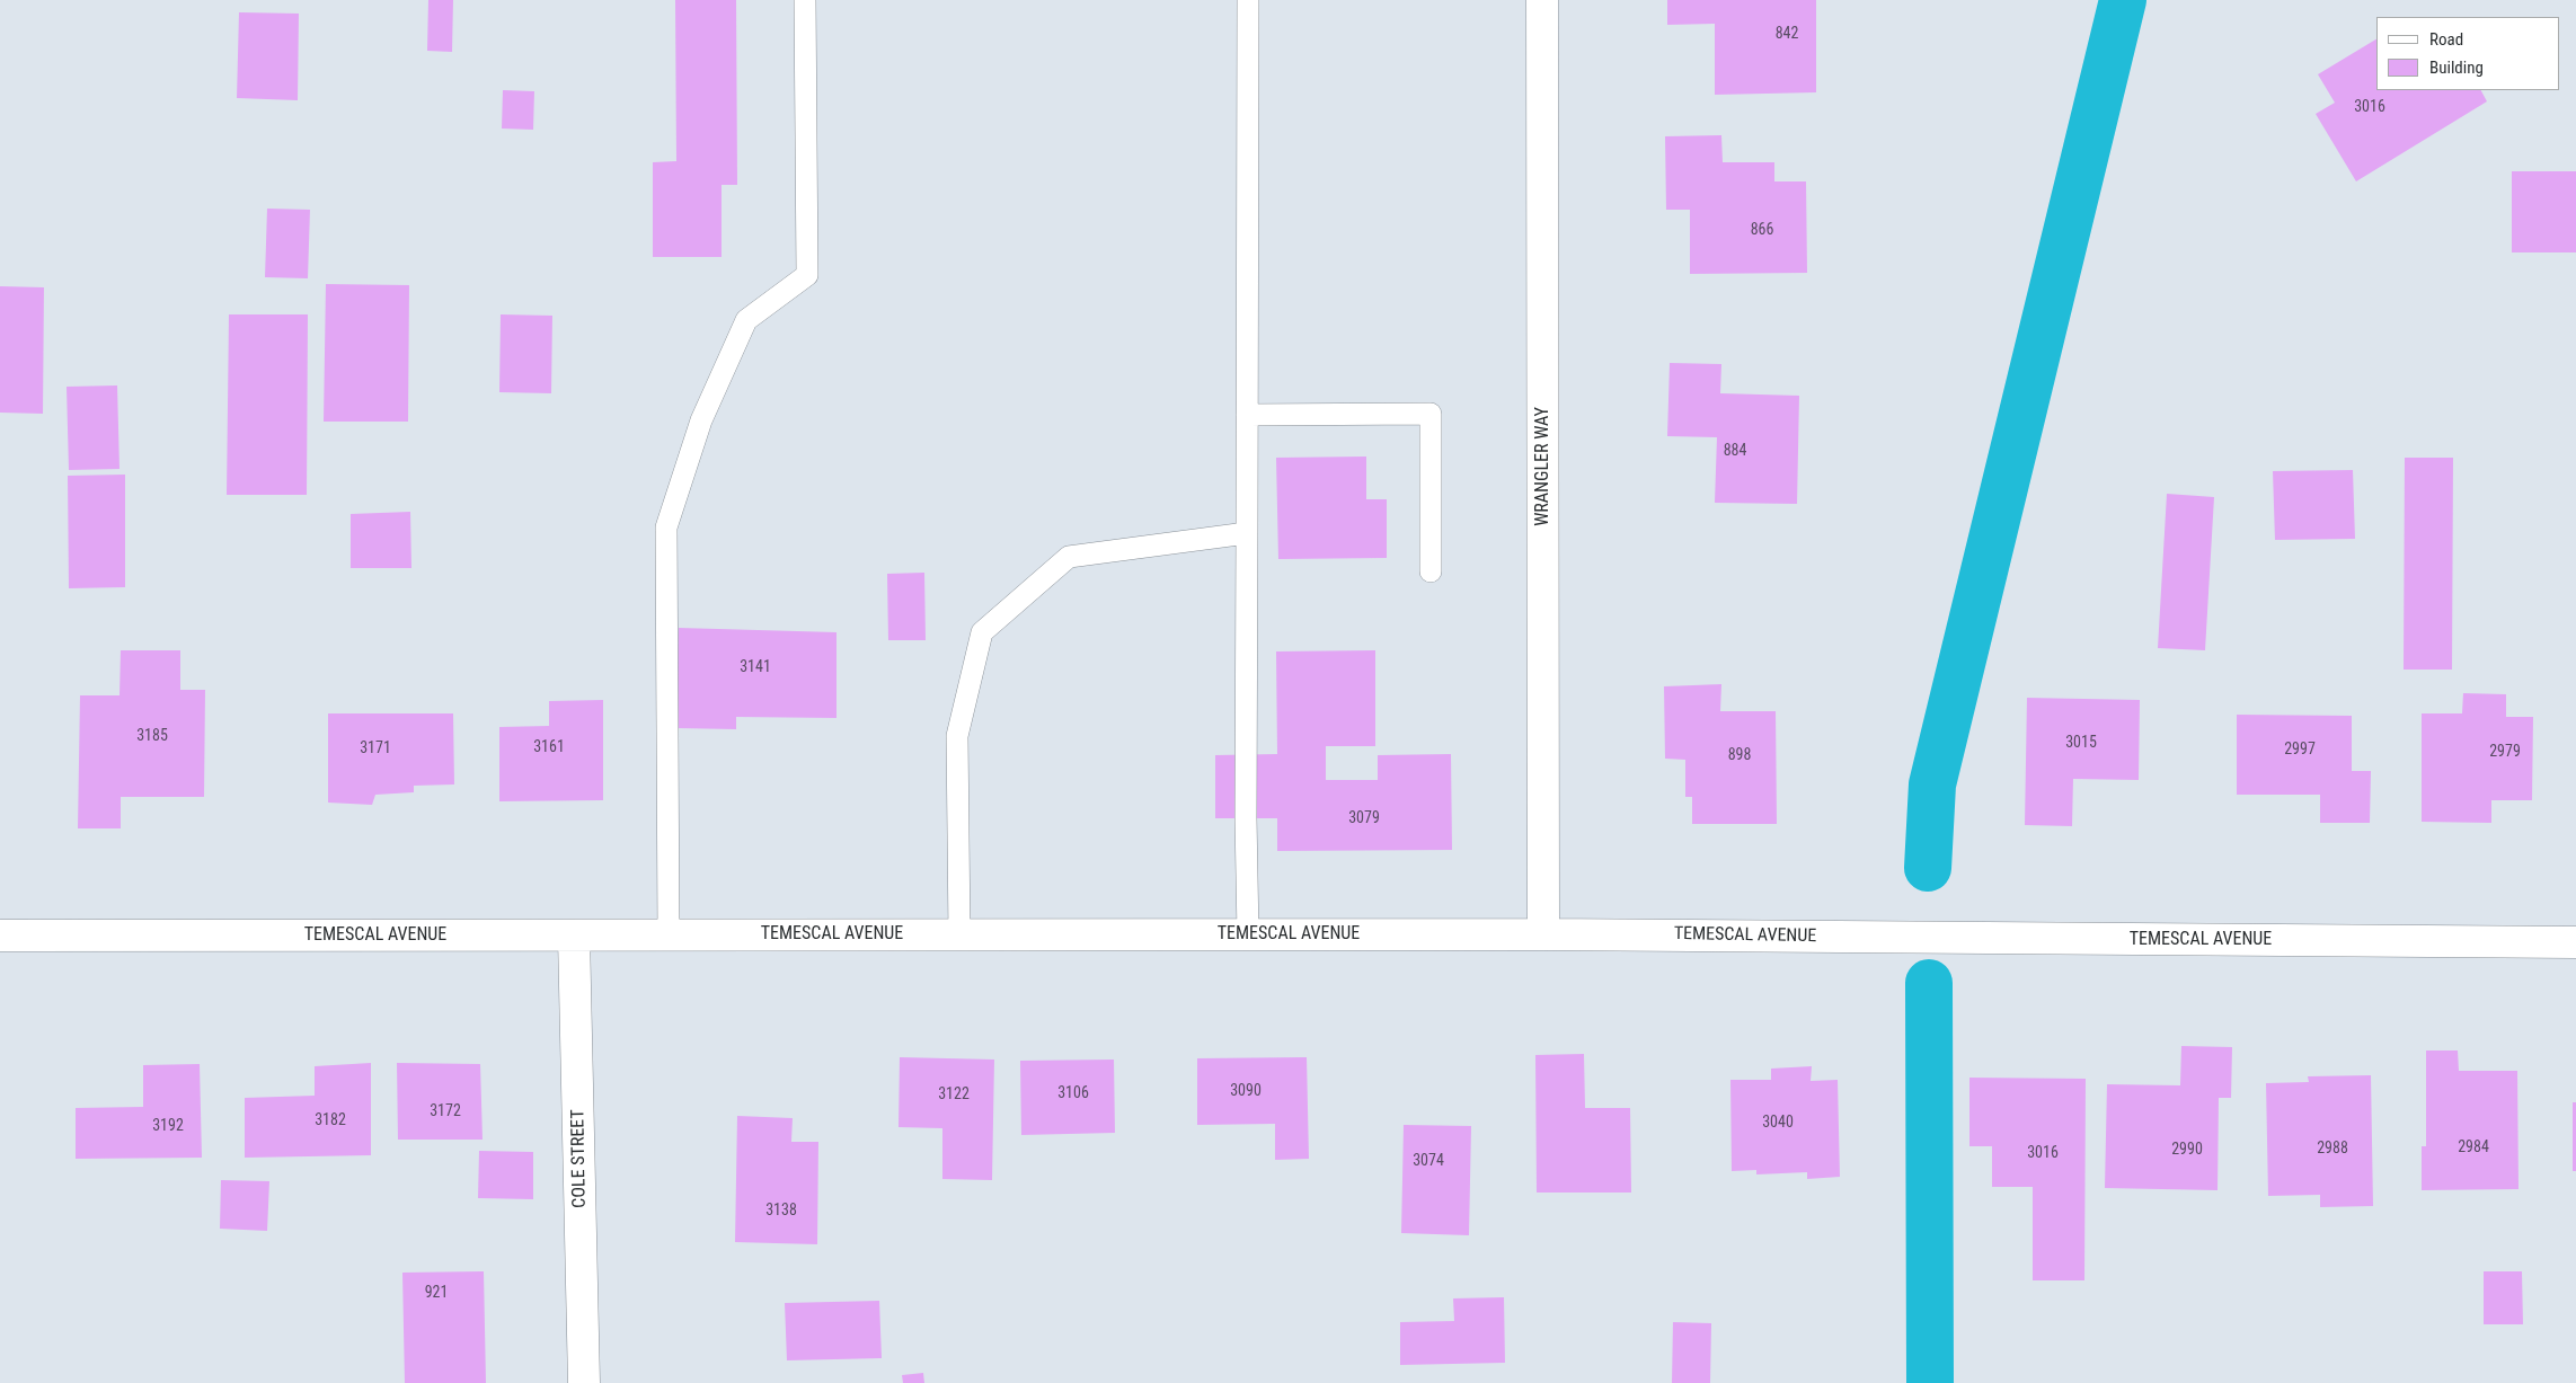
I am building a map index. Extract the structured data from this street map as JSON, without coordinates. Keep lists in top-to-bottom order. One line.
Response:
{"streets":{"street":["WRANGLER WAY","TEMESCAL AVENUE","COLE STREET"]},"crossings":[["WRANGLER WAY","TEMESCAL AVENUE"],["TEMESCAL AVENUE","COLE STREET"]],"house_numbers":["842","3016","866","884","3141","3185","3015","3161","3171","2997","2979","898","3079","3090","3106","3122","3172","3182","3040","3192","2984","2988","2990","3016","3074","3138","921"],"legend":["Road","Building"]}
